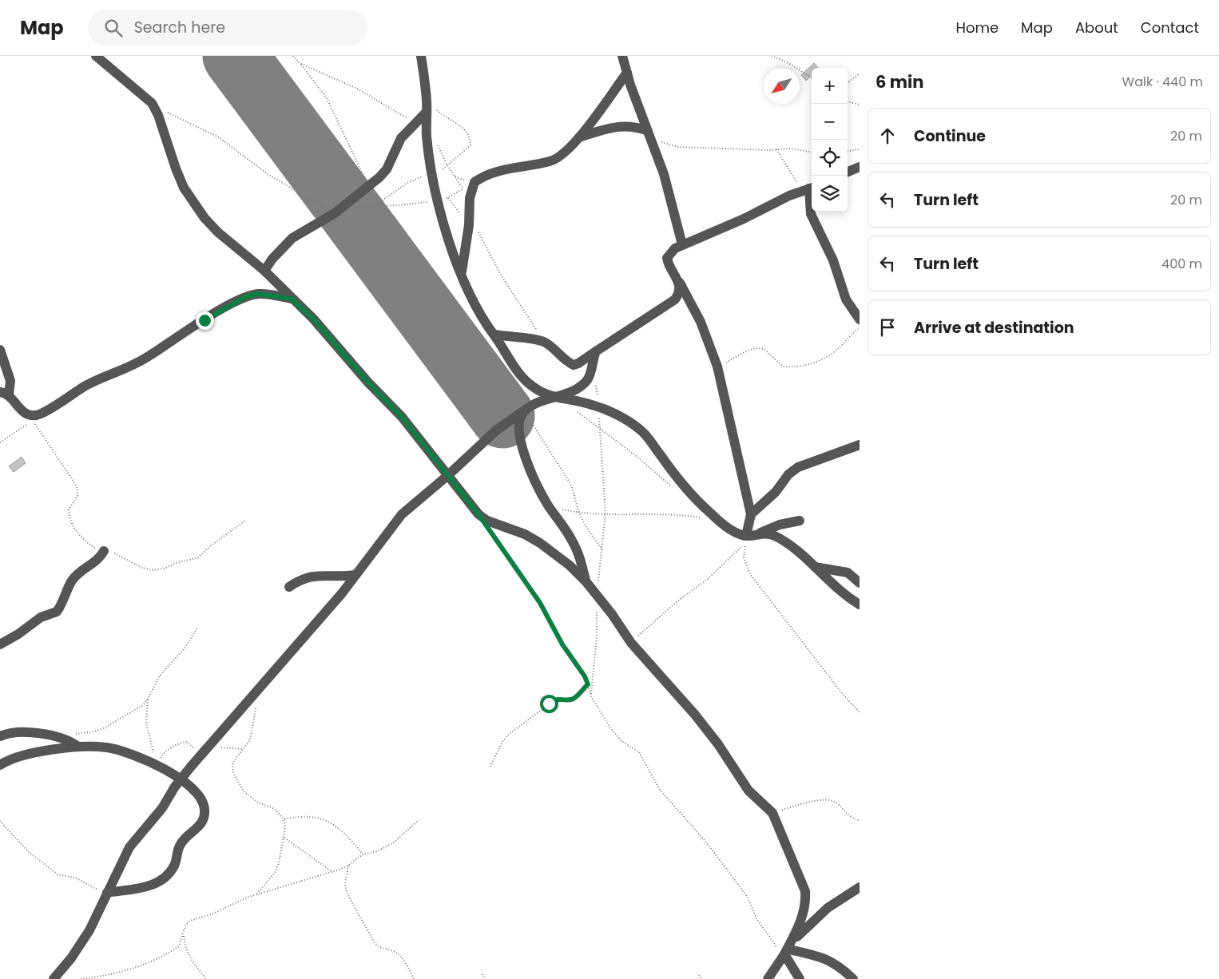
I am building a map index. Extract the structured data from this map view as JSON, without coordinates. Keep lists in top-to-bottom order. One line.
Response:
{"north":"bottom left","page":{"header":"Map","search":"Search here","nav":["Home","Map","About","Contact"],"heading":["6 min","Walk · 440 m"],"map_buttons":["+","−"],"list":[["Continue","20 m"],["Turn left","20 m"],["Turn left","400 m"],"Arrive at destination"]}}
